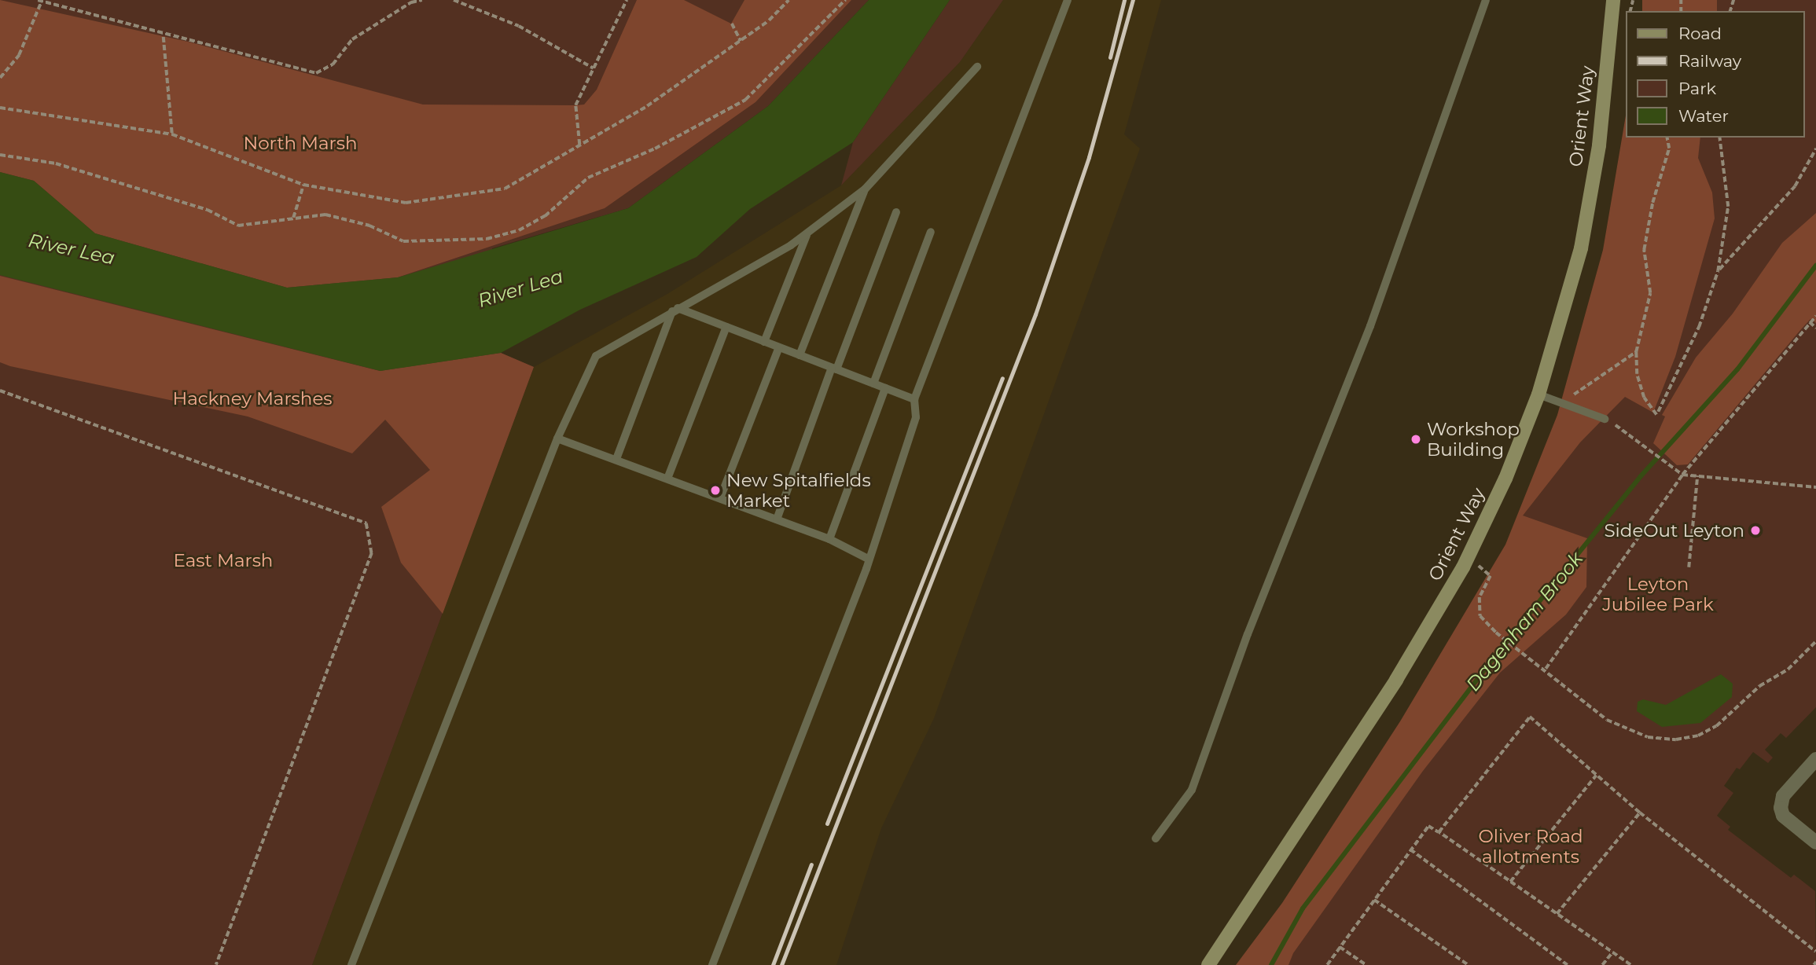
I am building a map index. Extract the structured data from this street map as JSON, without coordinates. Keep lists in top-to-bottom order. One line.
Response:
{"streets":{"street":["Orient Way"]},"water":["River Lea","Dagenham Brook"],"parks":["North Marsh","Hackney Marshes","East Marsh","Leyton Jubilee Park","Oliver Road allotments"],"places":["Workshop Building","New Spitalfields Market","SideOut Leyton"],"legend":["Road","Railway","Park","Water"]}
